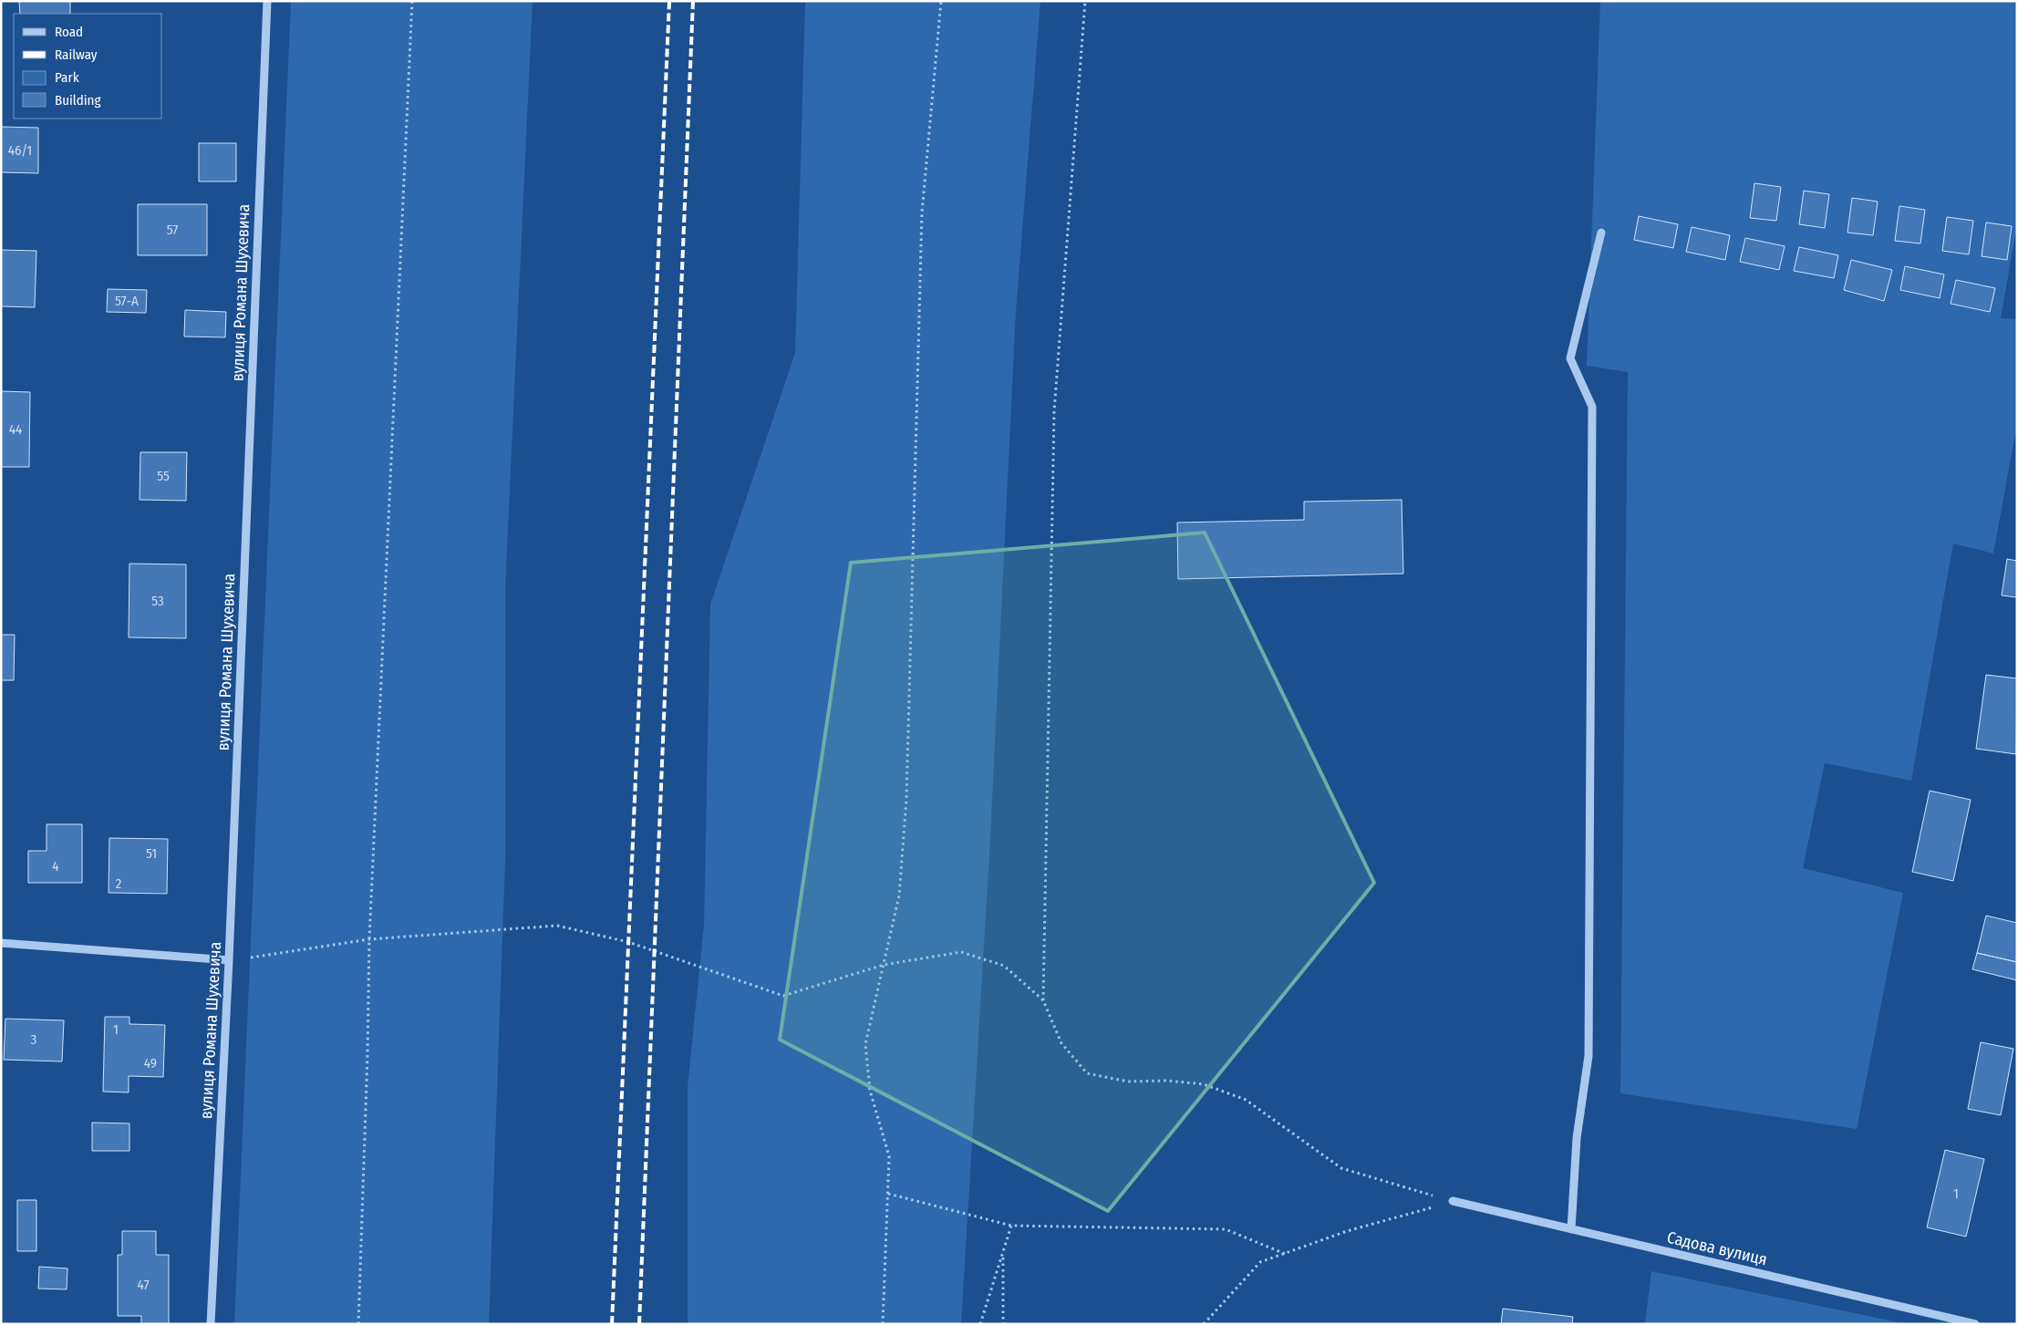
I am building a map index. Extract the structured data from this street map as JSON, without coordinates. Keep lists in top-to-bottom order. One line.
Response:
{"streets":{"street":["вулиця Романа Шухевича","Садова вулиця"]},"house_numbers":["46/1","57","57-А","44","55","53","51","4","2","1","3","49","1","47"],"legend":["Road","Railway","Park","Building"]}
